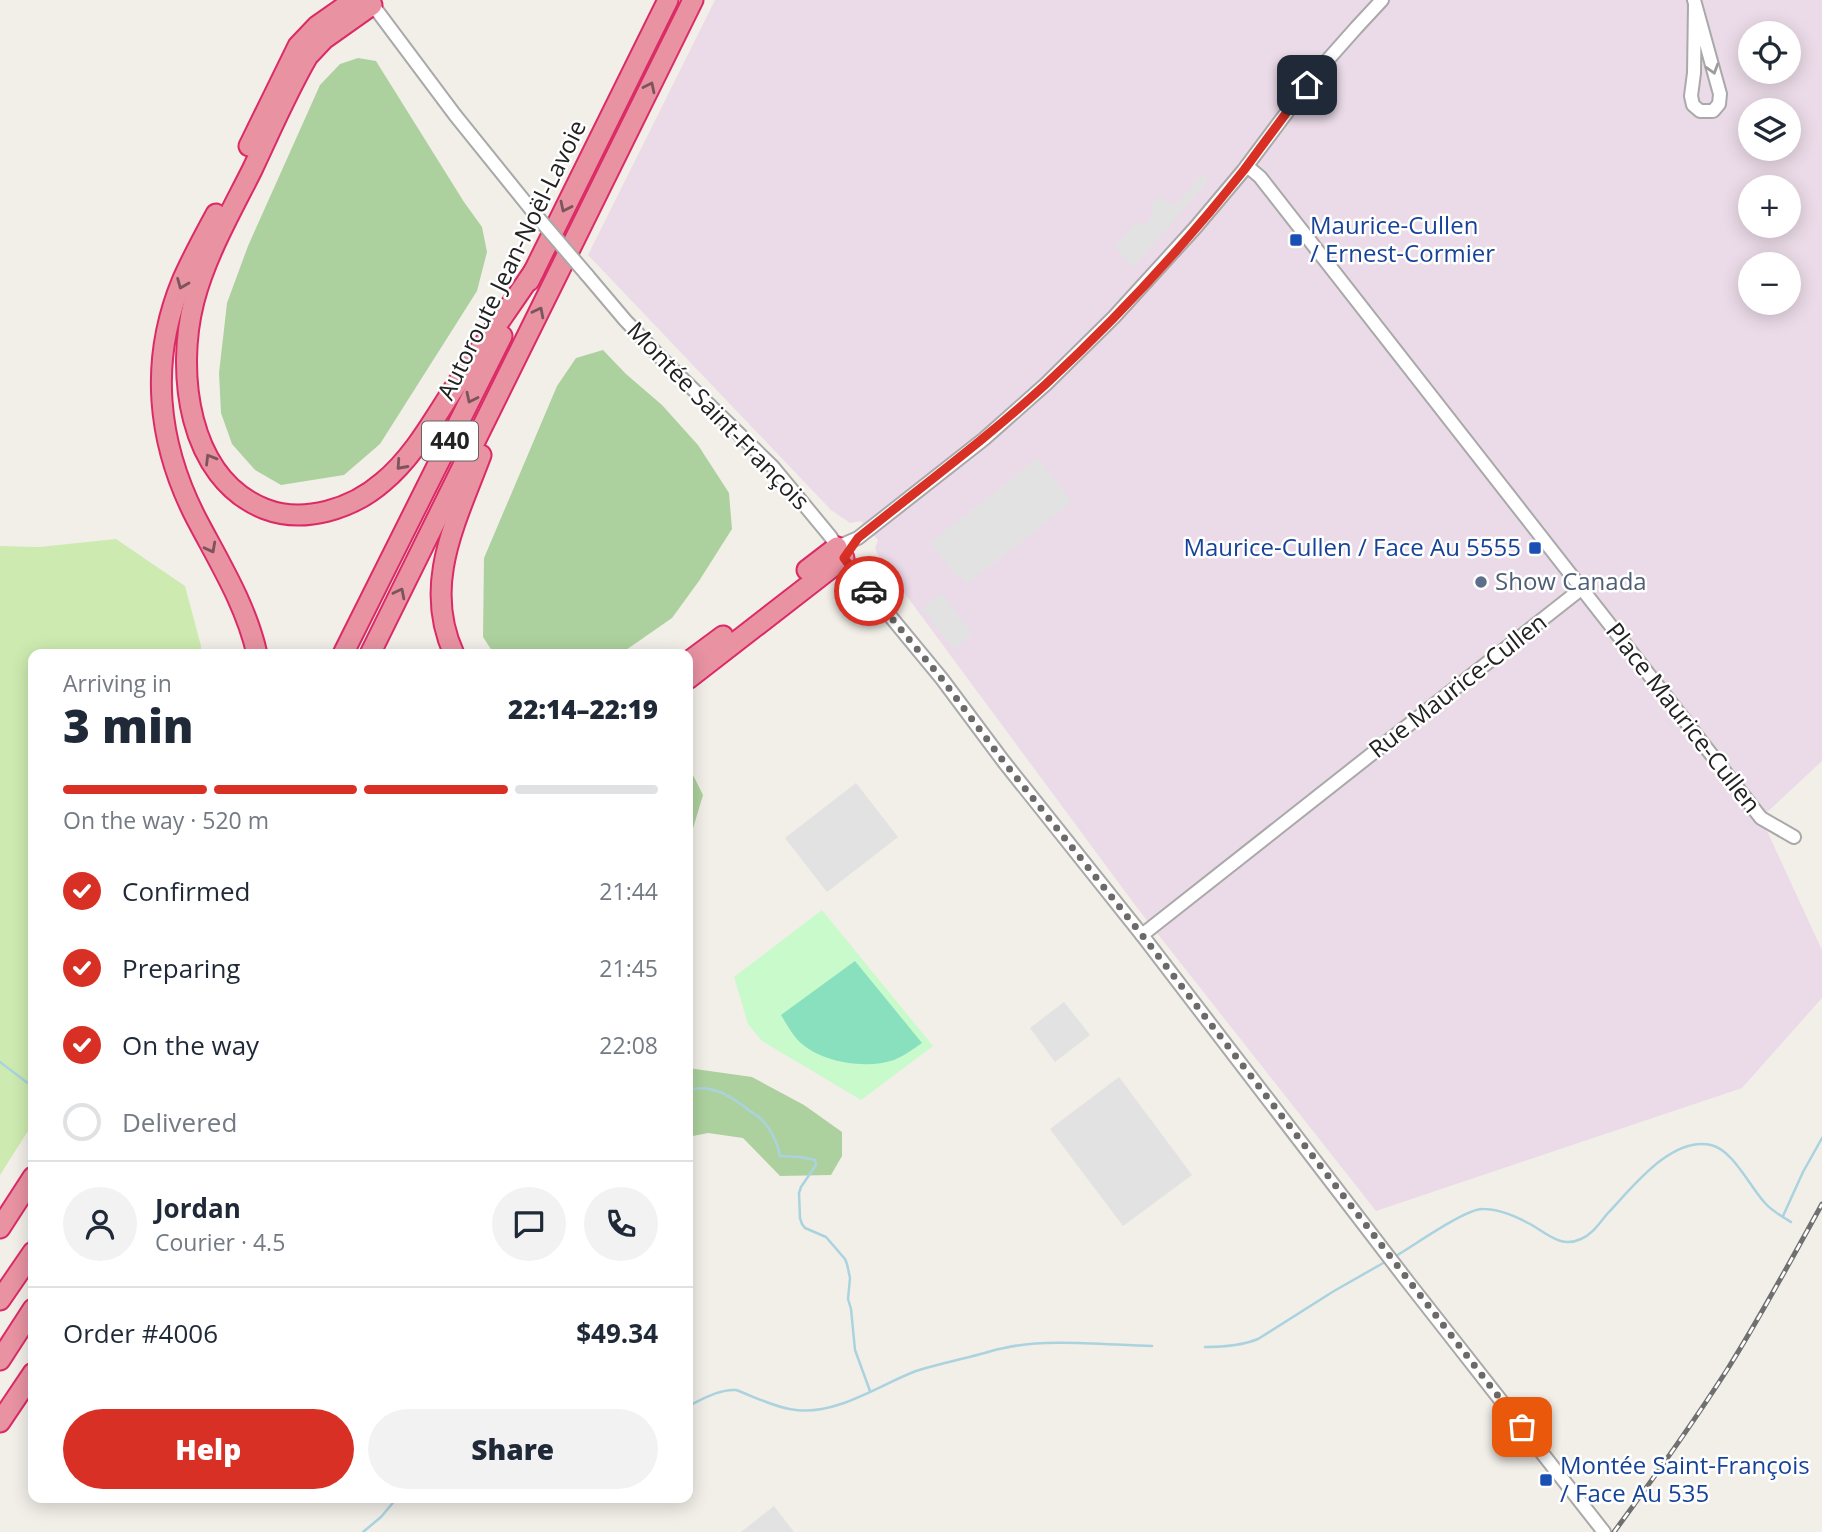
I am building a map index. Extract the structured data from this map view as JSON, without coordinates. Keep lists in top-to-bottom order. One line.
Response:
{"streets":{"highway":["Autoroute Jean-Noël-Lavoie","440"],"street":["Montée Saint-François","Rue Maurice-Cullen","Place Maurice-Cullen"]},"crossings":[["Montée Saint-François","Rue Maurice-Cullen"],["Rue Maurice-Cullen","Place Maurice-Cullen"]],"places":{"transit":["Maurice-Cullen / Ernest-Cormier","Maurice-Cullen / Face Au 5555","Montée Saint-François / Face Au 535"],"other":["Show Canada"]},"page":{"map_buttons":["+","−"],"heading":["3 min","Arriving in","22:14–22:19"],"panel":["Jordan","Courier · 4.5","Order #4006","$49.34"],"bar":"On the way · 520 m","list":[["Confirmed","21:44"],["Preparing","21:45"],["On the way","22:08"],"Delivered"],"buttons":["Help","Share"]}}
